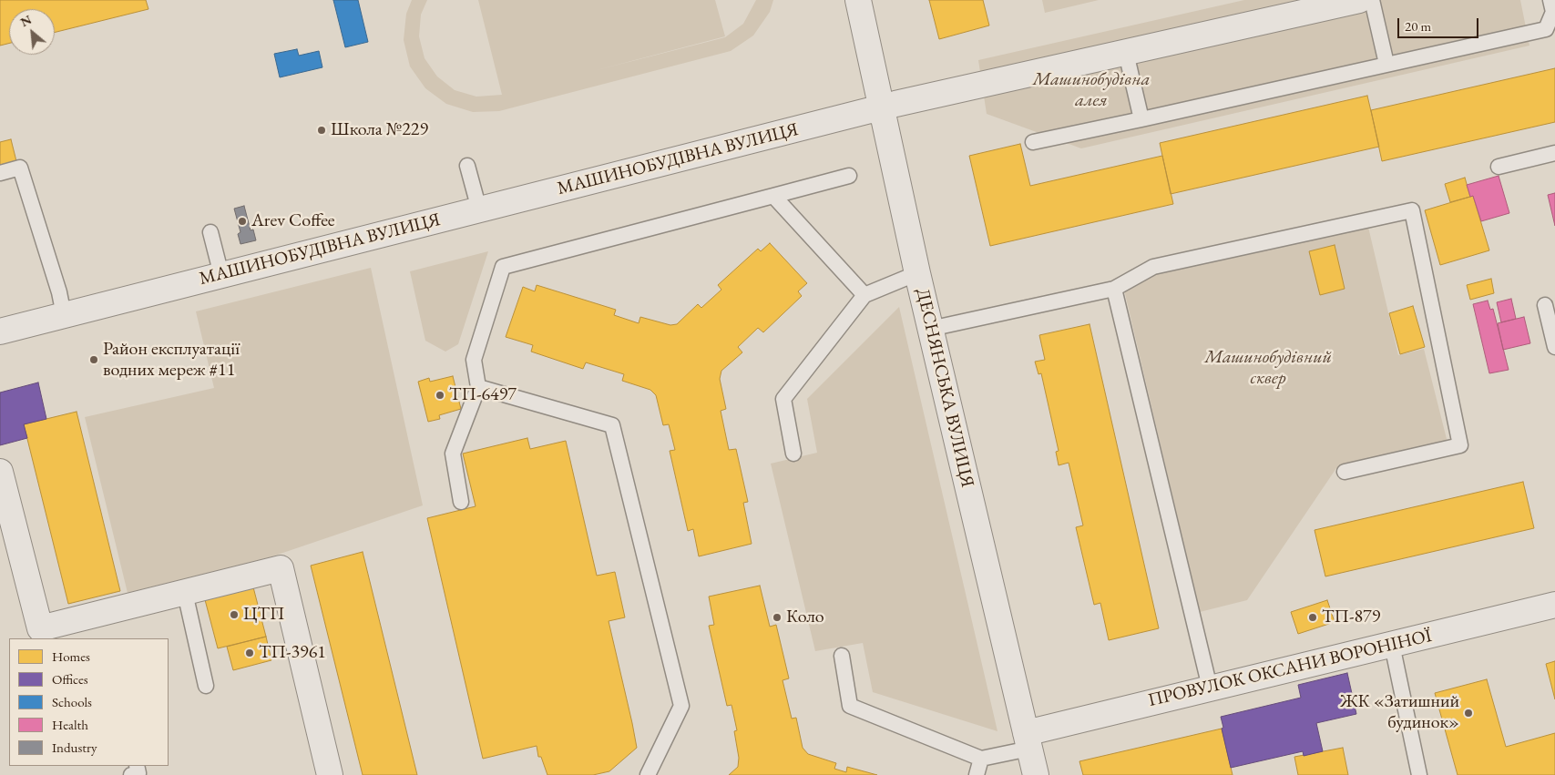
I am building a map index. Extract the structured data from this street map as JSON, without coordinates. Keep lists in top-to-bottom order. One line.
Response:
{"streets":{"street":["МАШИНОБУДІВНА ВУЛИЦЯ","ДЕСНЯНСЬКА ВУЛИЦЯ","ПРОВУЛОК ОКСАНИ ВОРОНІНОЇ"]},"crossings":[["МАШИНОБУДІВНА ВУЛИЦЯ","ДЕСНЯНСЬКА ВУЛИЦЯ"],["ДЕСНЯНСЬКА ВУЛИЦЯ","ПРОВУЛОК ОКСАНИ ВОРОНІНОЇ"]],"parks":["Машинобудівна алея","Машинобудівний сквер"],"places":["Школа №229","Arev Coffee","Район експлуатації водних мереж #11","ТП-6497","ЦТП","Коло","ТП-879","ТП-3961","ЖК «Затишний будинок»"],"legend":["Homes","Offices","Schools","Health","Industry"],"scale_bar":"20 m","north":"top left"}
